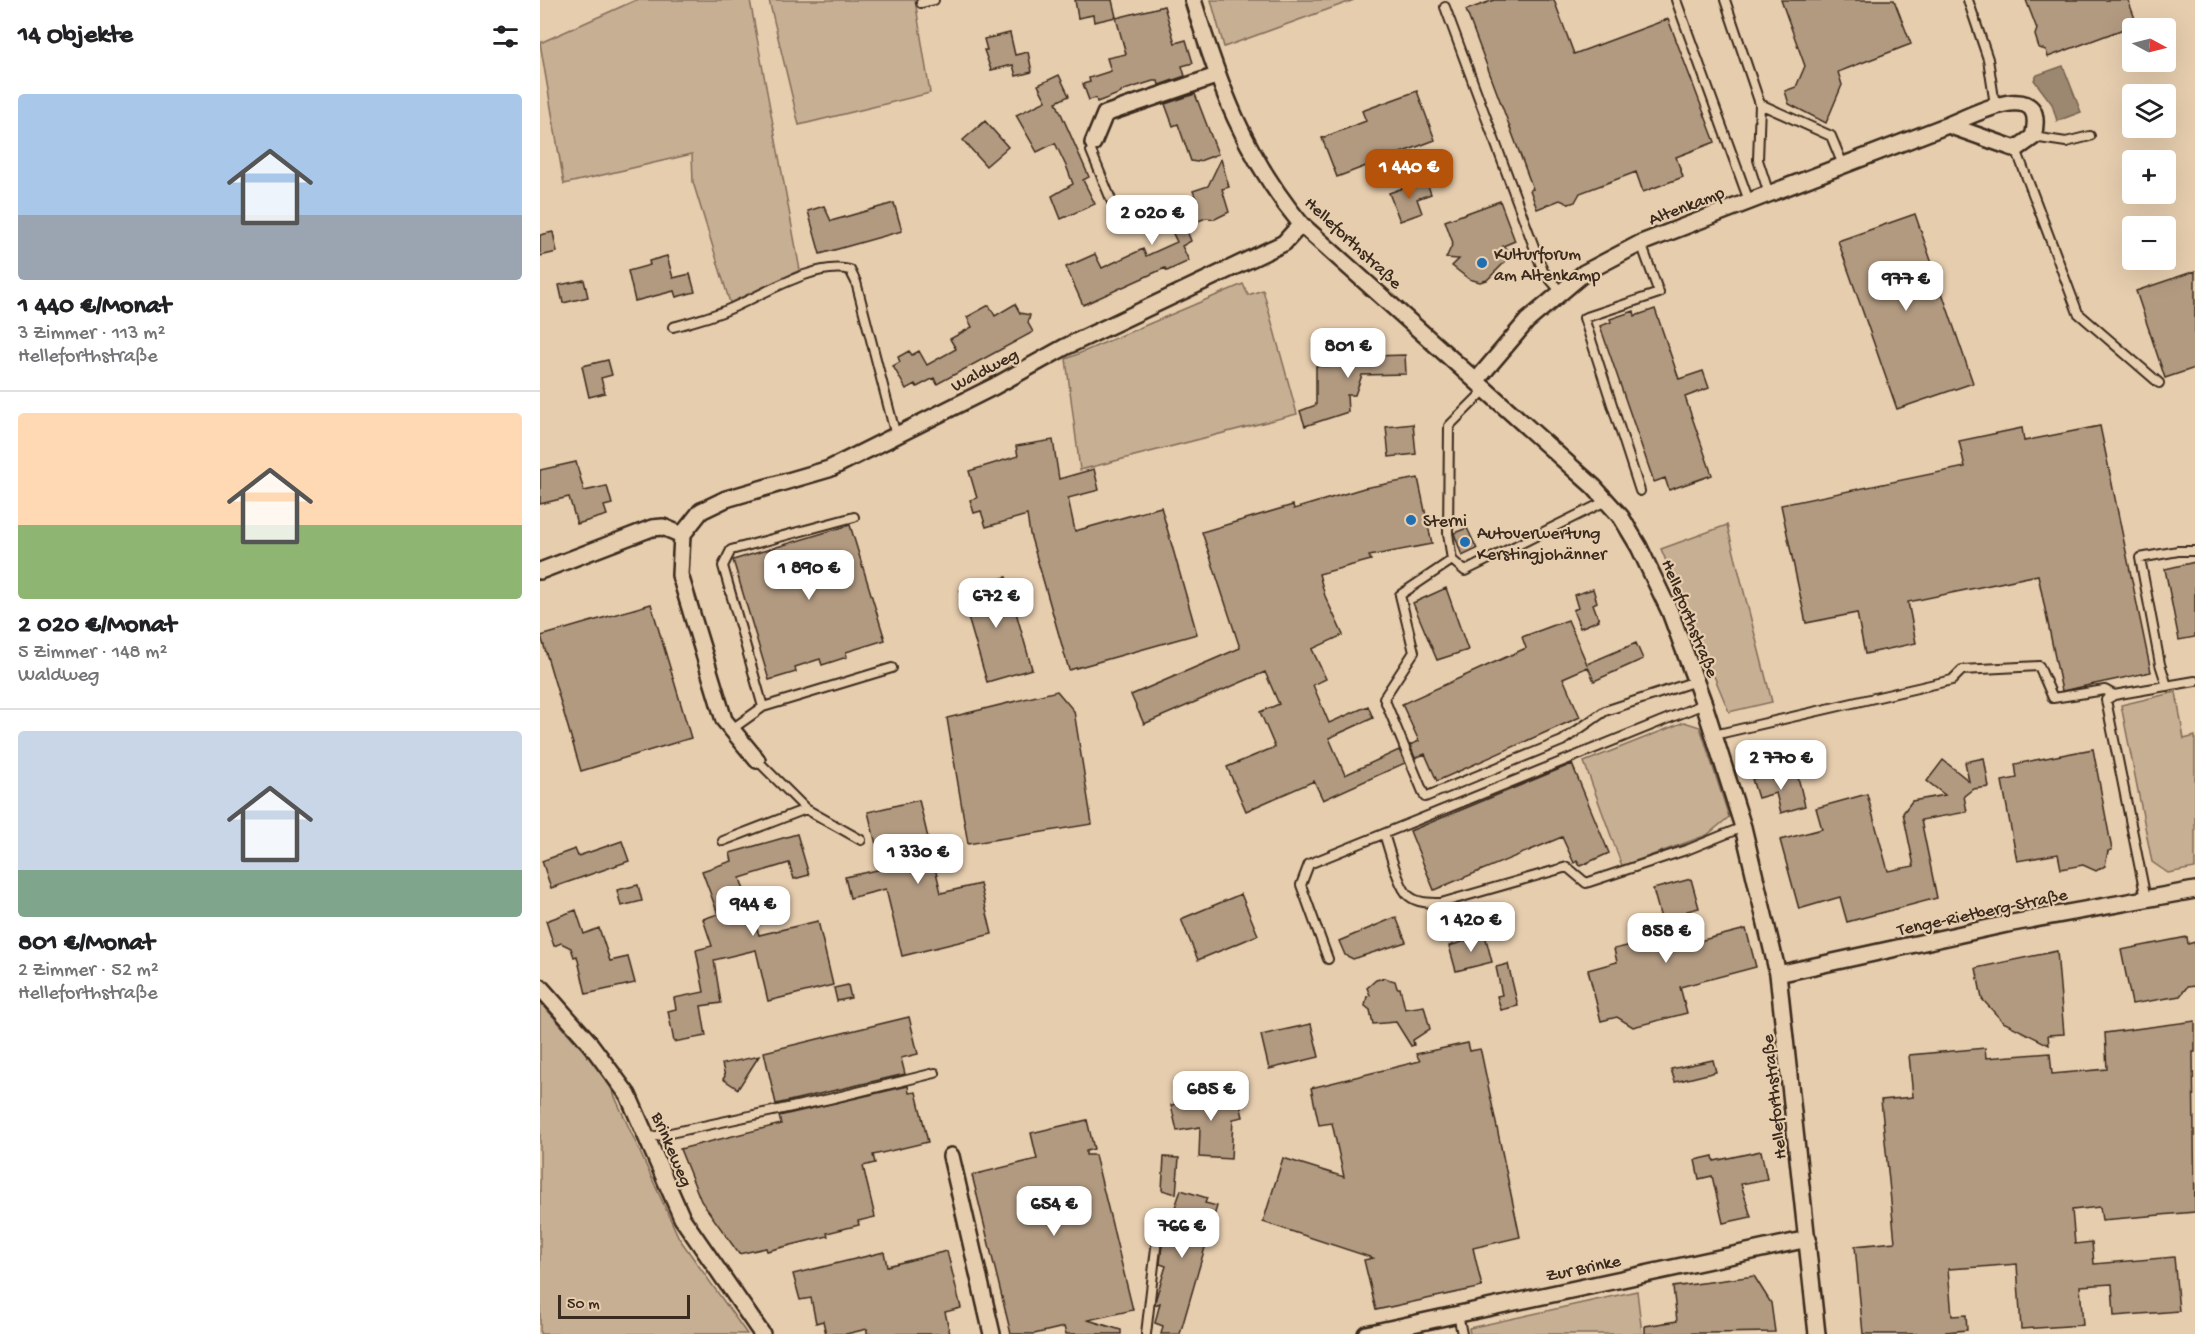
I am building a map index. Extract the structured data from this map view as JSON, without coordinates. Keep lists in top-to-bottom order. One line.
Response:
{"streets":{"street":["Altenkamp","Helleforthstraße","Waldweg","Tenge-Rietberg-Straße","Brinkeweg","Zur Brinke"]},"crossings":[["Altenkamp","Helleforthstraße"],["Helleforthstraße","Waldweg"],["Helleforthstraße","Tenge-Rietberg-Straße"],["Helleforthstraße","Zur Brinke"]],"places":["Kulturforum am Altenkamp","Sterni","Autoverwertung Kerstingjohänner"],"scale_bar":"50 m","north":"right","page":{"heading":"14 Objekte","map_buttons":["+","−"],"list":[{"name":"1 440 €/Monat","note":"3 Zimmer · 113 m² · Helleforthstraße"},{"name":"2 020 €/Monat","note":"5 Zimmer · 148 m² · Waldweg"},{"name":"801 €/Monat","note":"2 Zimmer · 52 m² · Helleforthstraße"}],"price":["1 440 €","2 020 €","977 €","801 €","1 890 €","672 €","2 770 €","1 330 €","944 €","1 420 €","858 €","685 €","654 €","766 €"],"scale":"50 m"}}
